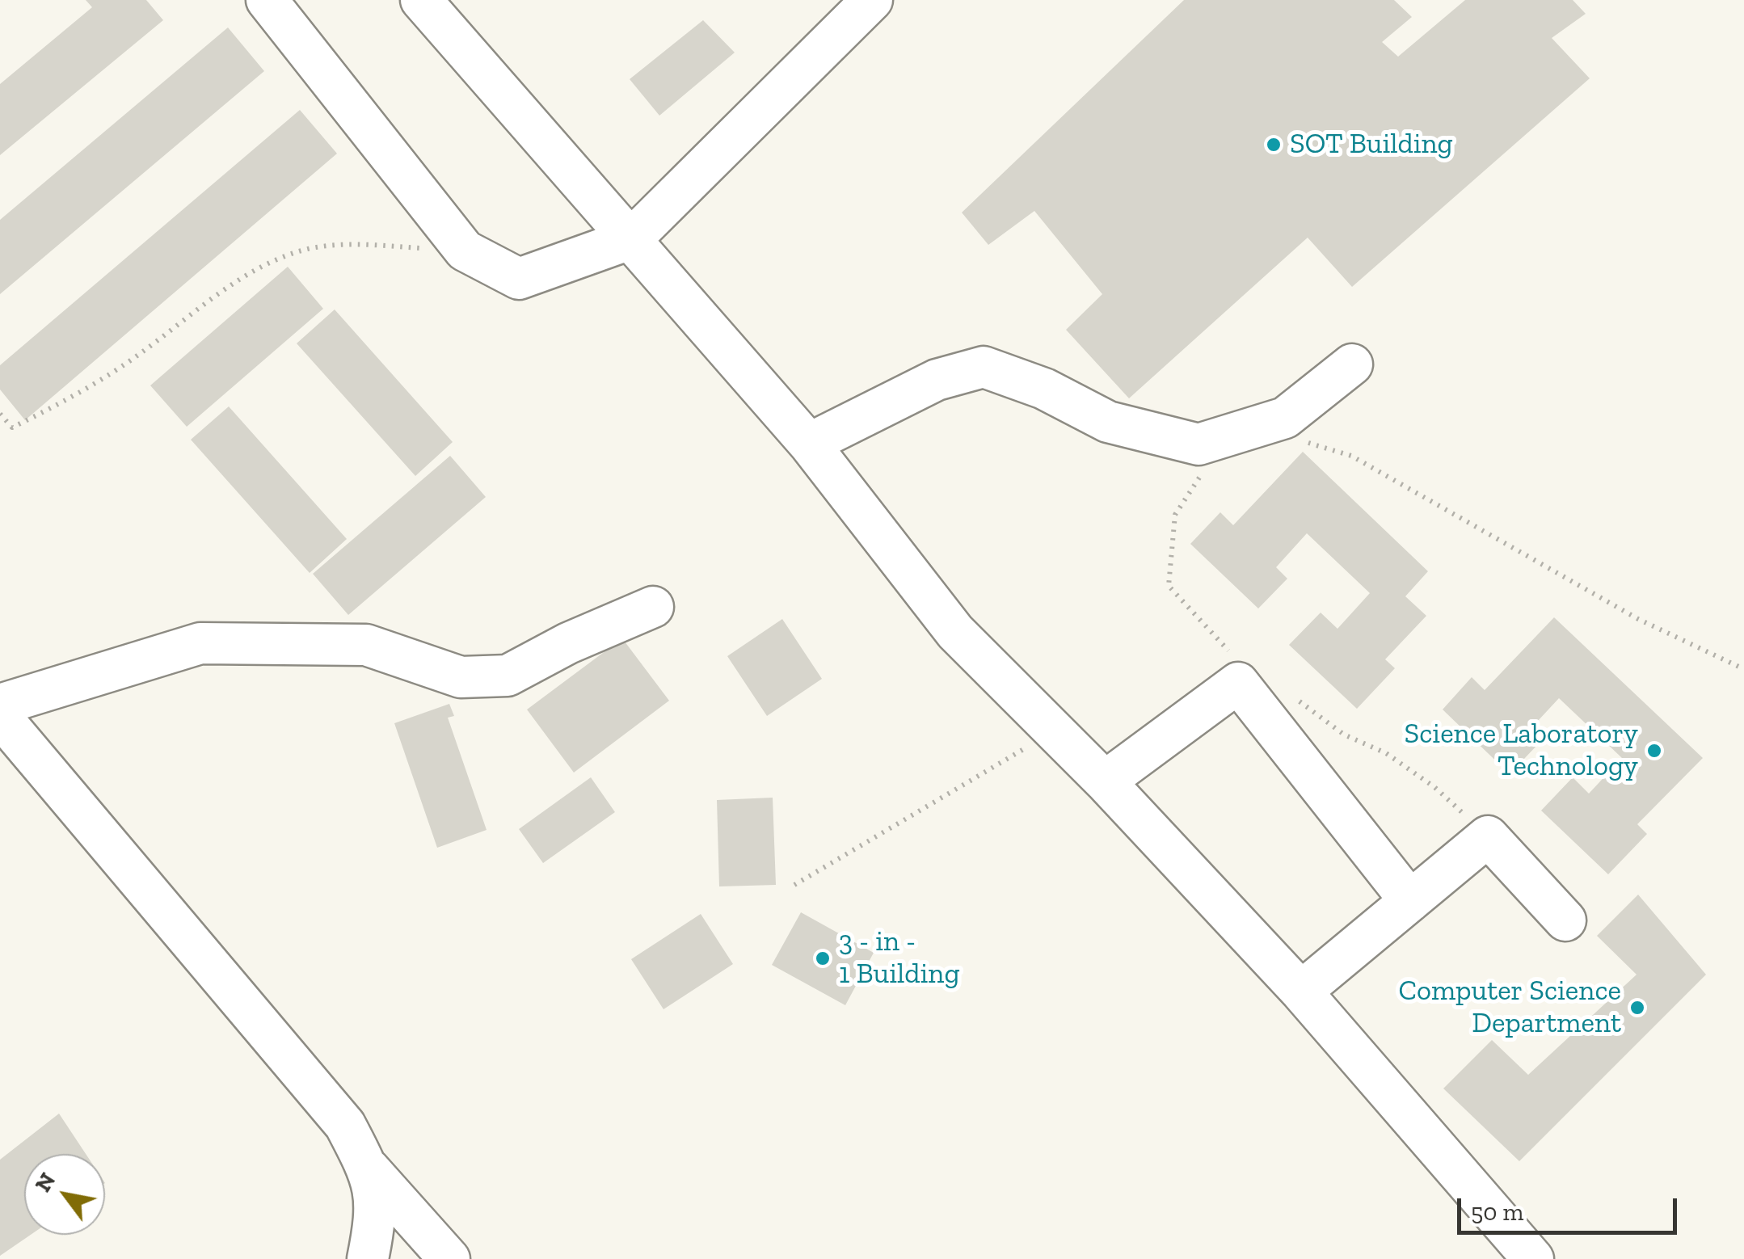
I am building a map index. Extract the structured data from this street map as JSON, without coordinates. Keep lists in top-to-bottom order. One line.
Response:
{"places":["SOT Building","Science Laboratory Technology","3 - in - 1 Building","Computer Science Department"],"scale_bar":"50 m","north":"top left"}
